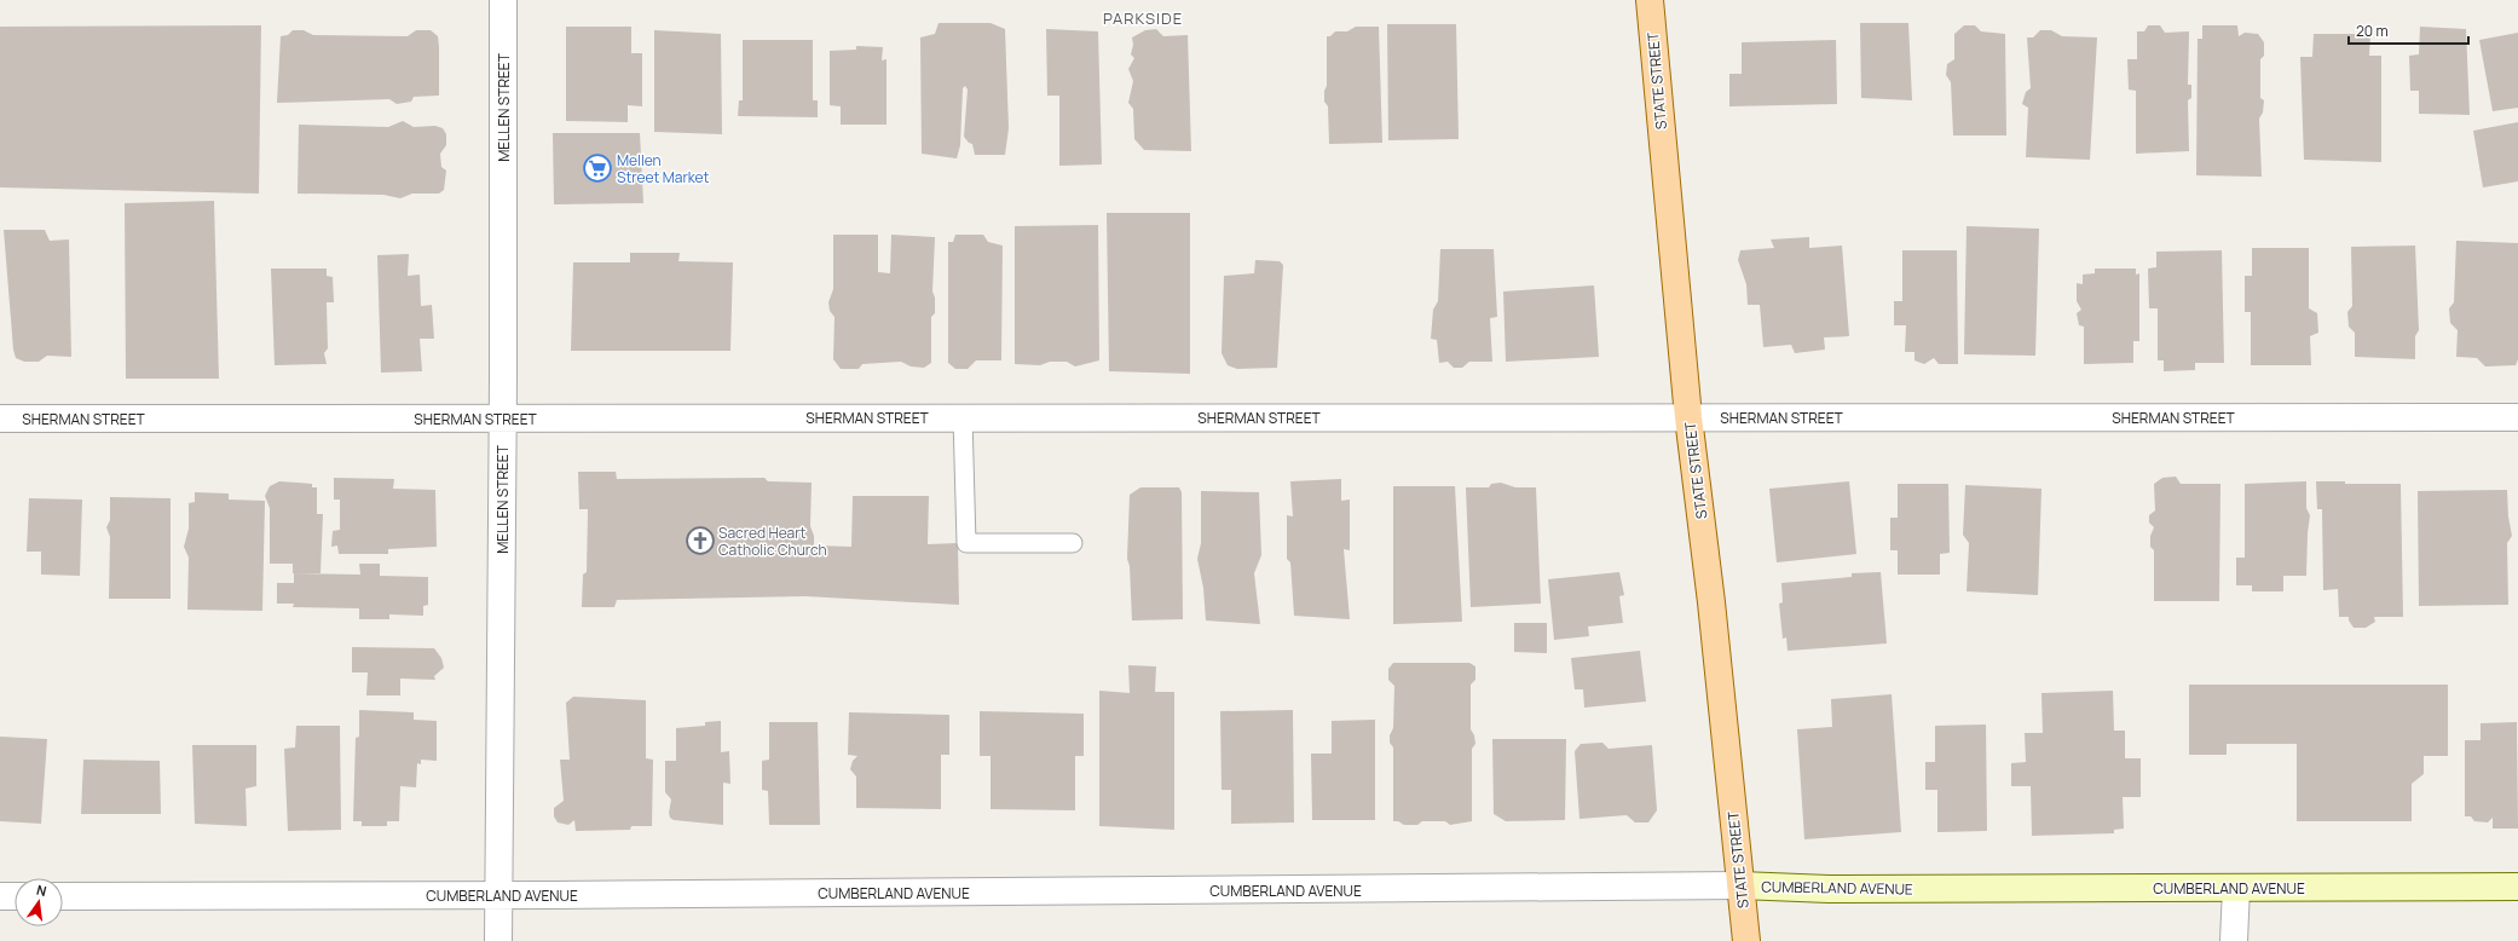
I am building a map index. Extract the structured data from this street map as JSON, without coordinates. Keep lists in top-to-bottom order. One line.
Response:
{"streets":{"main road":["STATE STREET","CUMBERLAND AVENUE"],"street":["MELLEN STREET","SHERMAN STREET"]},"crossings":[["STATE STREET","SHERMAN STREET"],["STATE STREET","CUMBERLAND AVENUE"],["MELLEN STREET","SHERMAN STREET"],["MELLEN STREET","CUMBERLAND AVENUE"]],"districts":["PARKSIDE"],"places":{"supermarket":["Mellen Street Market"],"church":["Sacred Heart Catholic Church"]},"scale_bar":"20 m","north":"top"}
